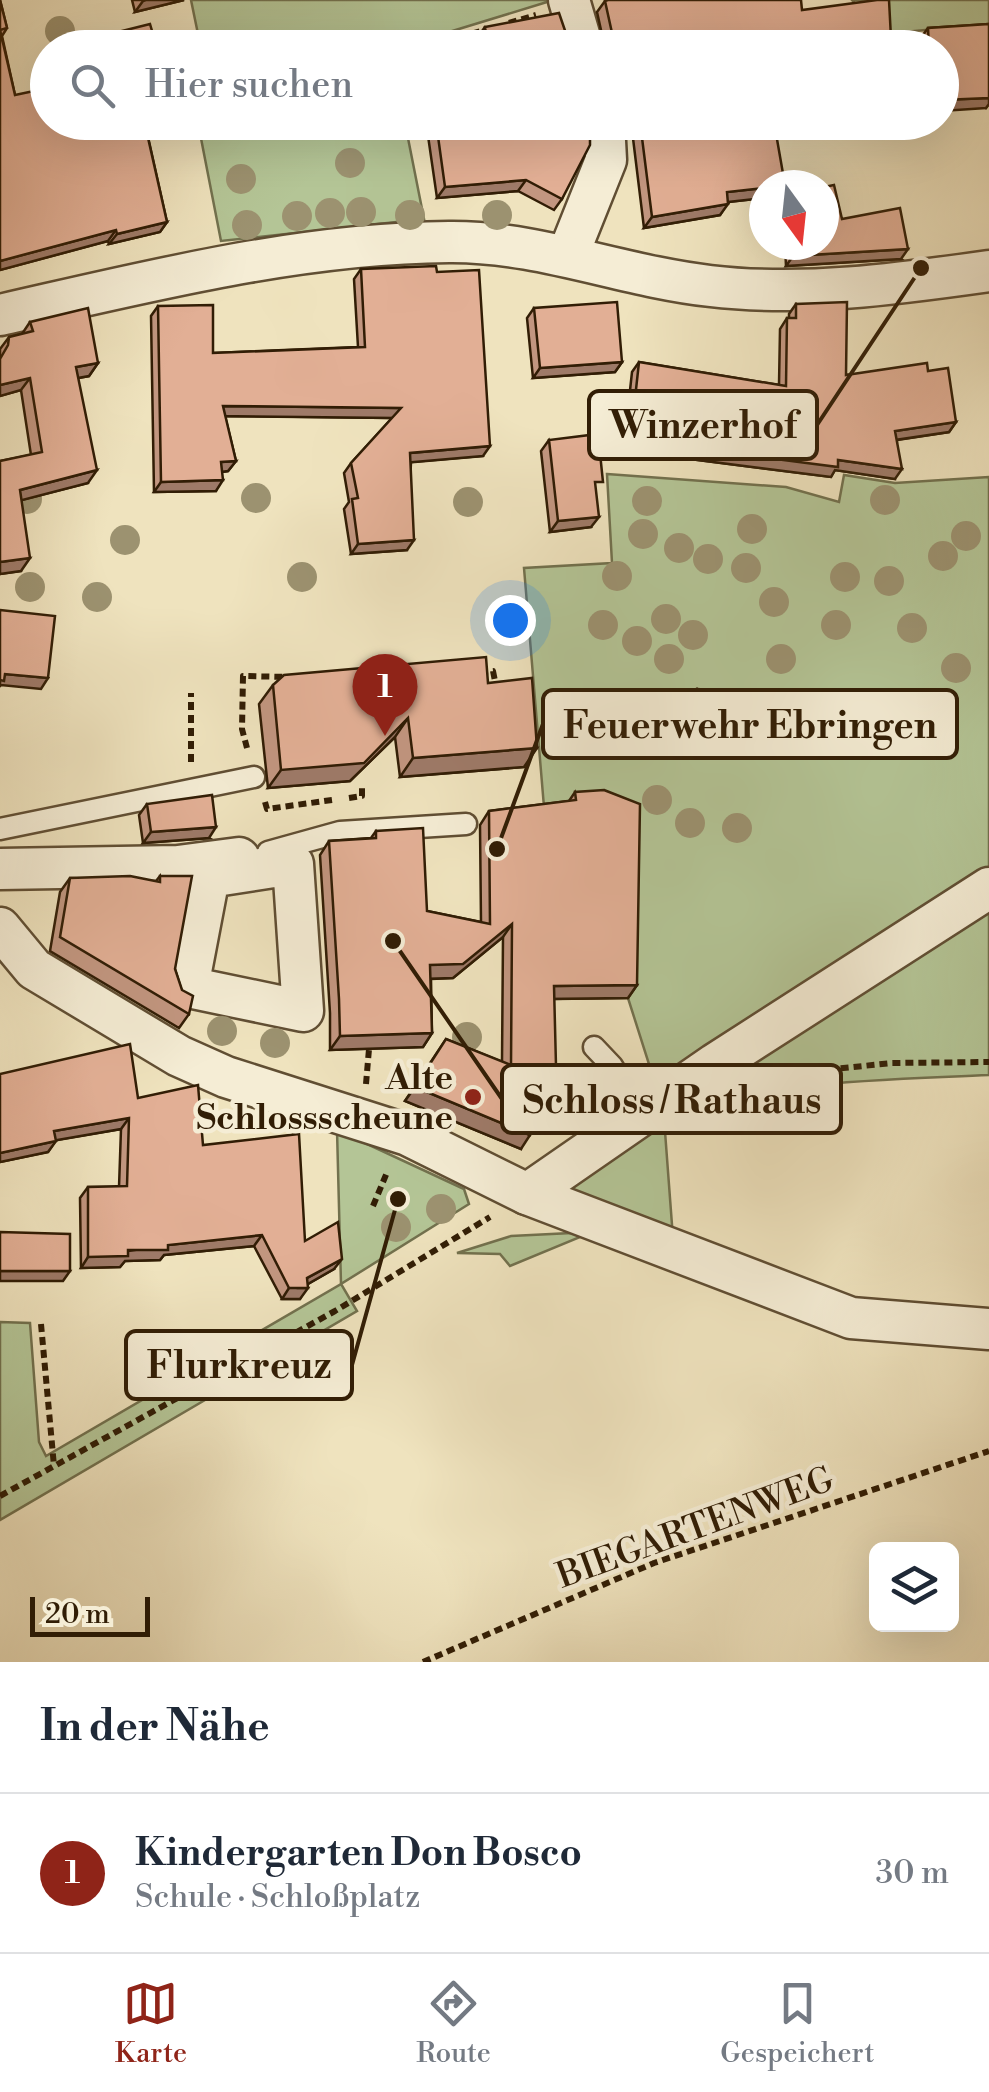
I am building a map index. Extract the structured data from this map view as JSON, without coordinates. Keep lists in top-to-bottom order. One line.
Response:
{"streets":{"path":["BIEGARTENWEG"]},"places":["Winzerhof","Feuerwehr Ebringen","Schloss / Rathaus","Alte Schlossscheune","Flurkreuz"],"scale_bar":"20 m","north":"bottom","page":{"search":"Hier suchen","pins":"1","scale":"20 m","heading":"In der Nähe","list":[{"mark":"1","name":"Kindergarten Don Bosco","note":"Schule · Schloßplatz","value":"30 m"}],"nav":["Karte","Route","Gespeichert"]}}
